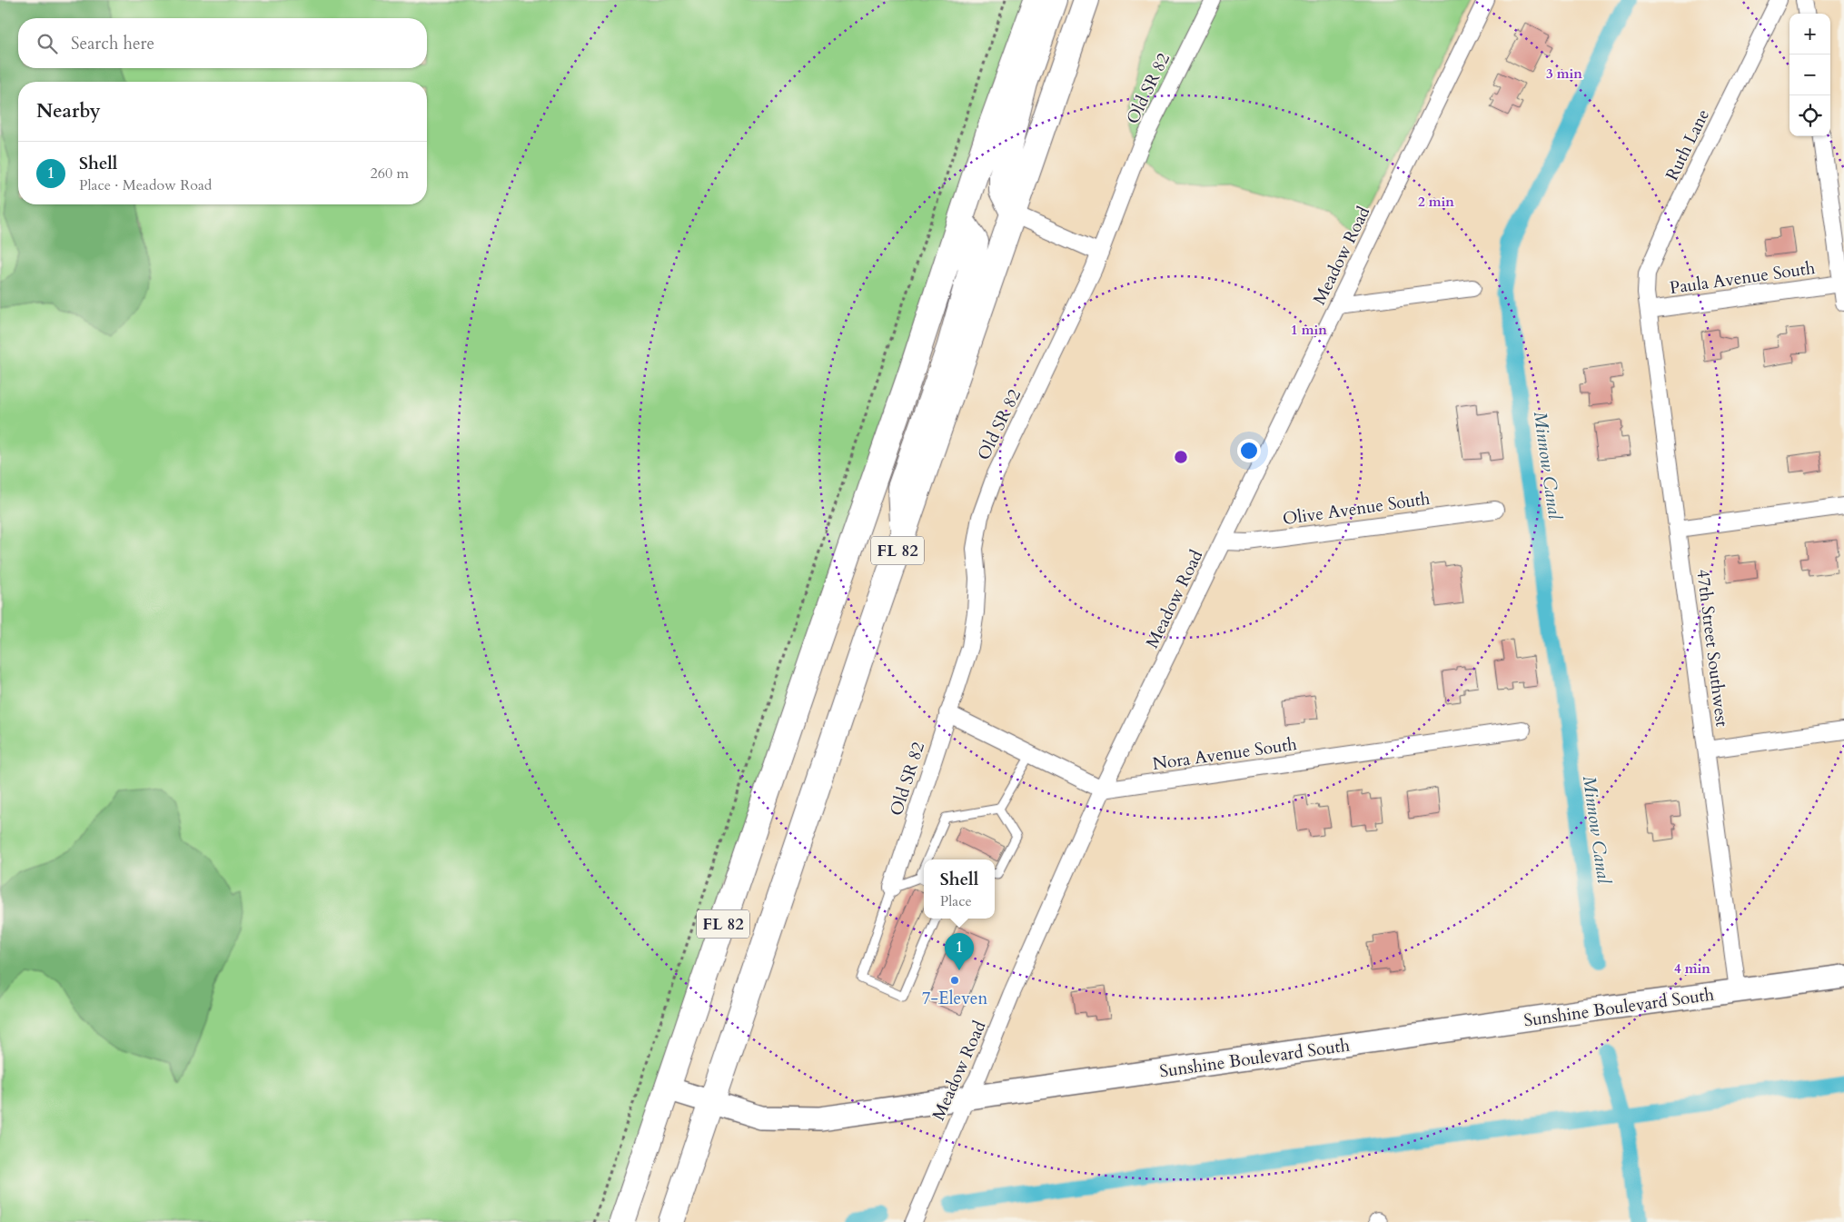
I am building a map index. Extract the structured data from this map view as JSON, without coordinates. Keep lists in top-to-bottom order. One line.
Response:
{"streets":{"highway":["FL 82"],"street":["Old SR 82","Ruth Lane","Meadow Road","Paula Avenue South","Olive Avenue South","47th Street Southwest","Nora Avenue South","Sunshine Boulevard South"]},"crossings":[["Ruth Lane","Paula Avenue South"],["Ruth Lane","47th Street Southwest"],["Meadow Road","Olive Avenue South"],["Meadow Road","Nora Avenue South"],["Meadow Road","Sunshine Boulevard South"],["Paula Avenue South","47th Street Southwest"],["FL 82","Sunshine Boulevard South"],["47th Street Southwest","Sunshine Boulevard South"]],"water":["Minnow Canal"],"places":["7-Eleven"],"page":{"map_buttons":["+","−"],"search":"Search here","heading":"Nearby","list":[{"mark":"1","name":"Shell","note":"Place · Meadow Road","value":"260 m"}],"popup":["Shell","Place"],"pins":"1"},"rings":["3 min","2 min","1 min","4 min"]}
